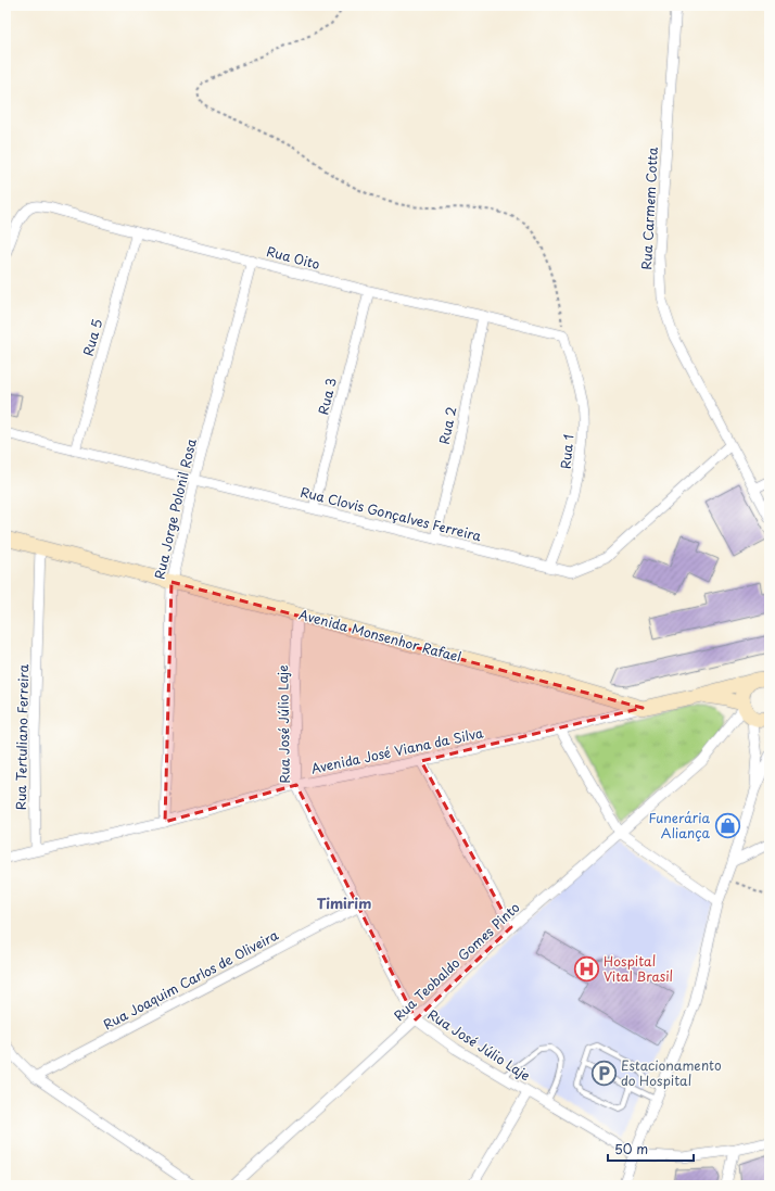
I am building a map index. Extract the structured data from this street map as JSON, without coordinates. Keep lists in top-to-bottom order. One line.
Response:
{"streets":{"main road":["Avenida Monsenhor Rafael"],"street":["Rua Carmem Cotta","Rua Oito","Rua 5","Rua 3","Rua 2","Rua 1","Rua Jorge Polonil Rosa","Rua Clovis Gonçalves Ferreira","Rua José Júlio Laje","Rua Tertuliano Ferreira","Avenida José Viana da Silva","Rua Teobaldo Gomes Pinto","Rua Joaquim Carlos de Oliveira"]},"crossings":[["Rua Carmem Cotta","Rua Clovis Gonçalves Ferreira"],["Rua Oito","Rua 5"],["Rua Oito","Rua 3"],["Rua Oito","Rua 2"],["Rua Oito","Rua 1"],["Rua Oito","Rua Jorge Polonil Rosa"],["Rua 5","Rua Clovis Gonçalves Ferreira"],["Rua 3","Rua Clovis Gonçalves Ferreira"],["Rua 2","Rua Clovis Gonçalves Ferreira"],["Rua 1","Rua Clovis Gonçalves Ferreira"],["Rua Jorge Polonil Rosa","Rua Clovis Gonçalves Ferreira"],["Rua Jorge Polonil Rosa","Avenida Monsenhor Rafael"],["Rua Jorge Polonil Rosa","Avenida José Viana da Silva"],["Avenida Monsenhor Rafael","Rua José Júlio Laje"],["Avenida Monsenhor Rafael","Rua Tertuliano Ferreira"],["Avenida Monsenhor Rafael","Avenida José Viana da Silva"],["Rua José Júlio Laje","Avenida José Viana da Silva"],["Rua José Júlio Laje","Rua Teobaldo Gomes Pinto"],["Rua José Júlio Laje","Rua Joaquim Carlos de Oliveira"],["Rua Tertuliano Ferreira","Avenida José Viana da Silva"]],"districts":["Timirim"],"places":{"shop":["Funerária Aliança"],"hospital":["Hospital Vital Brasil"],"parking":["Estacionamento do Hospital"]},"scale_bar":"50 m"}
